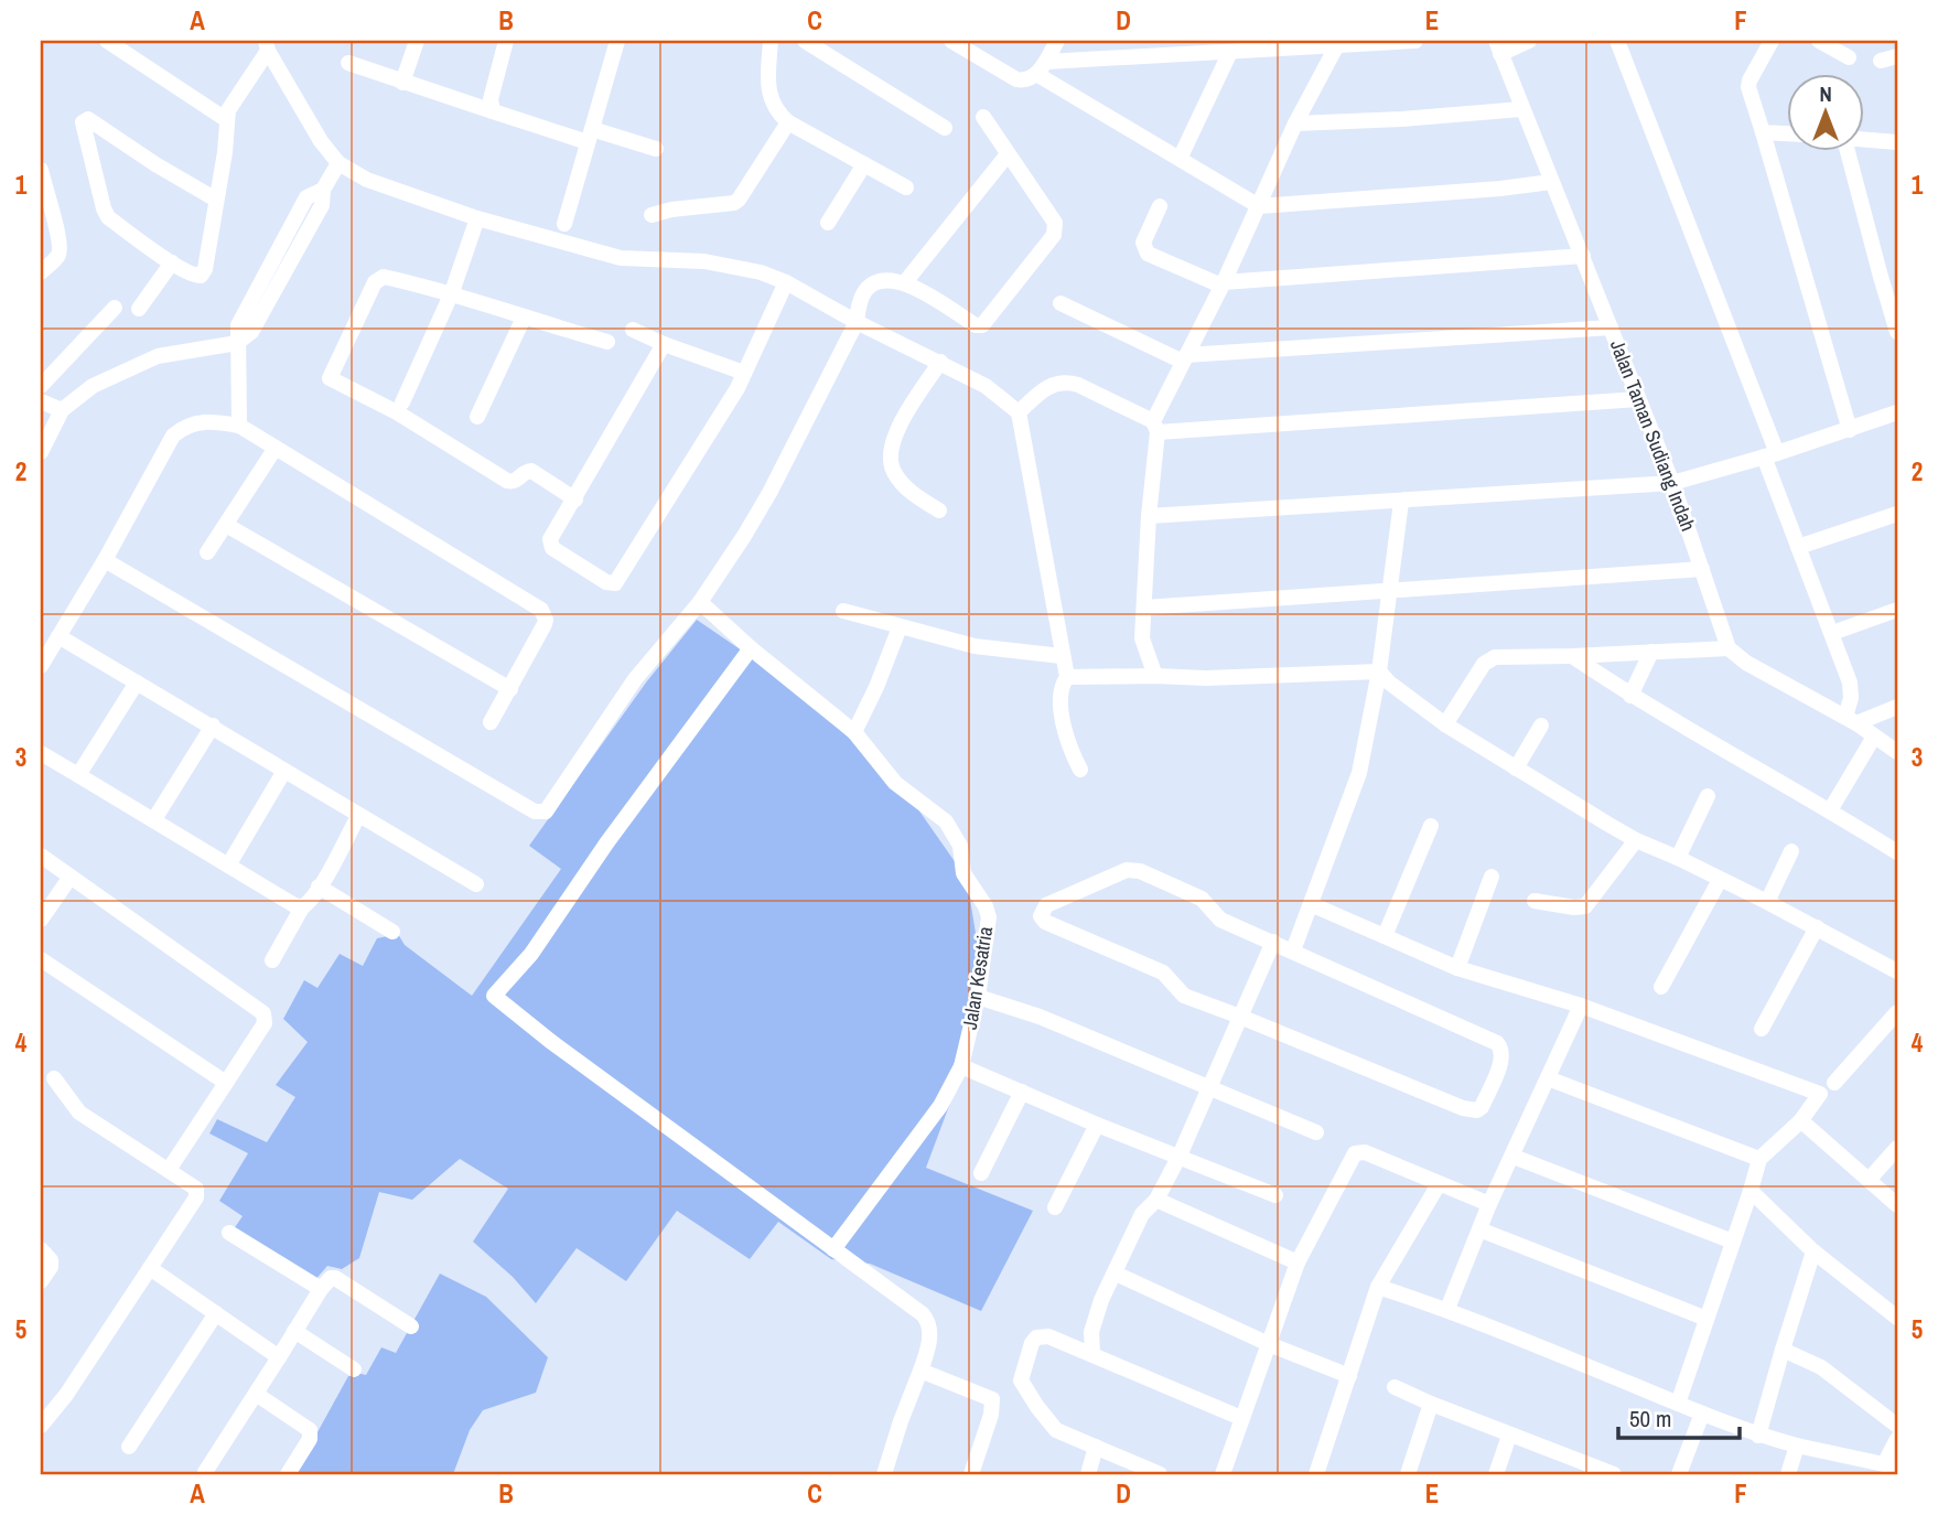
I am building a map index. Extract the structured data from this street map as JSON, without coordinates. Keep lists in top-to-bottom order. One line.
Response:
{"streets":{"street":["Jalan Taman Sudiang Indah","Jalan Kesatria"]},"scale_bar":"50 m","north":"top","grid":{"columns":["A","B","C","D","E","F"],"rows":["1","2","3","4","5"]}}
